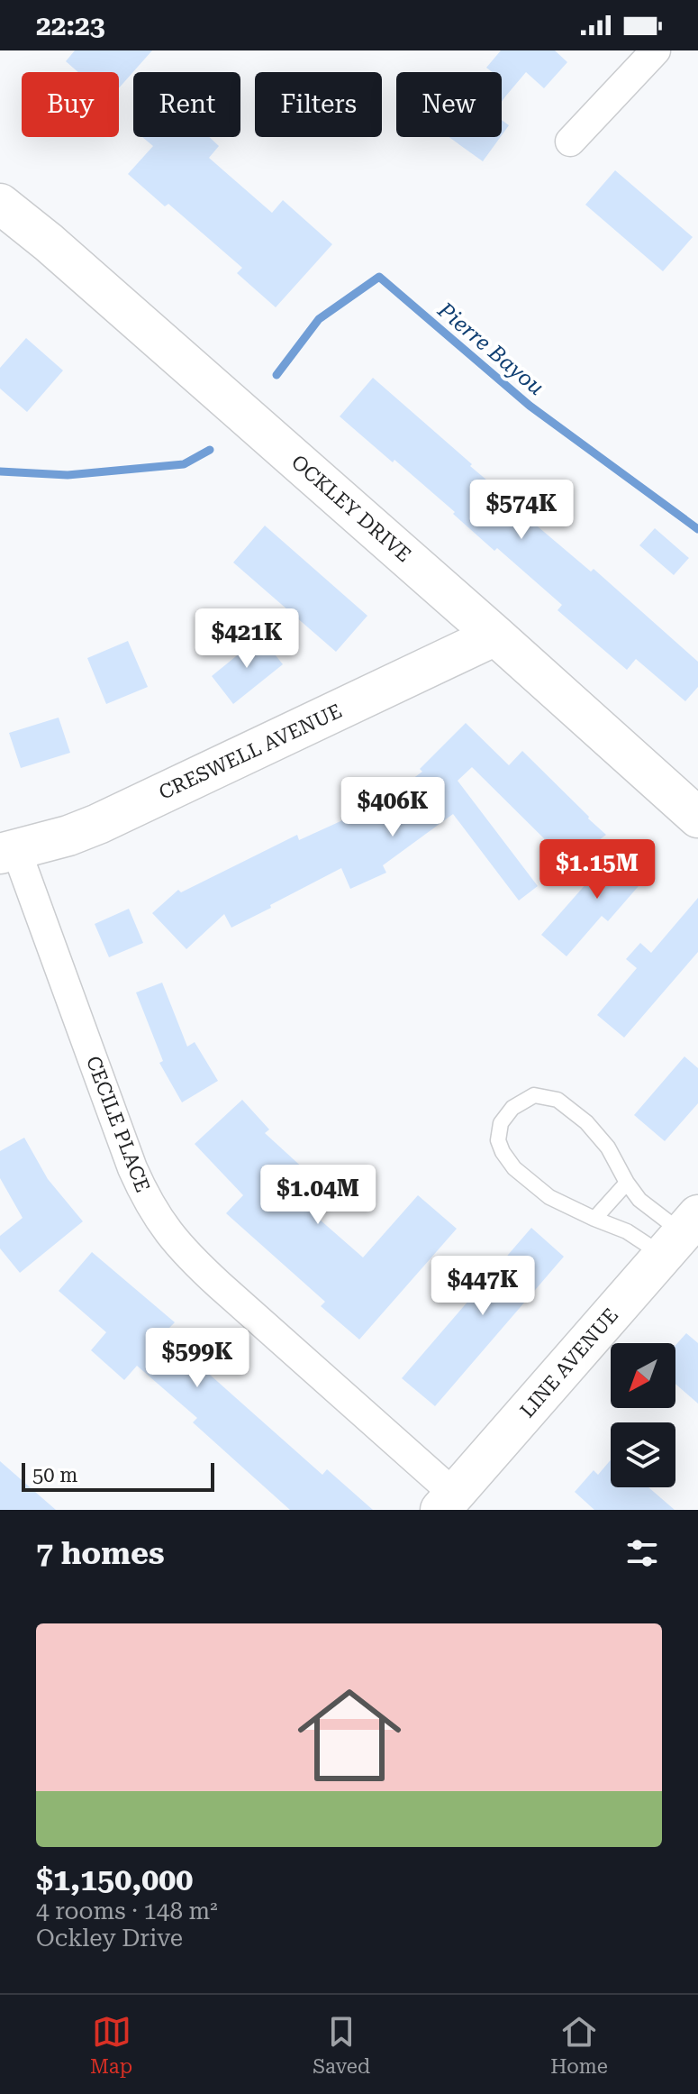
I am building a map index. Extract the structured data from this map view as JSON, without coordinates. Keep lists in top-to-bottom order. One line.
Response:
{"streets":{"street":["OCKLEY DRIVE","CRESWELL AVENUE","CECILE PLACE","LINE AVENUE"]},"crossings":[["OCKLEY DRIVE","CRESWELL AVENUE"],["CRESWELL AVENUE","CECILE PLACE"],["CECILE PLACE","LINE AVENUE"]],"water":["Pierre Bayou"],"scale_bar":"50 m","north":"bottom left","page":{"status":"22:23","chip":["Buy","Rent","Filters","New"],"price":["$574K","$421K","$406K","$1.15M","$1.04M","$447K","$599K"],"scale":"50 m","heading":"7 homes","list":[{"name":"$1,150,000","note":"4 rooms · 148 m² · Ockley Drive"}],"tabs":["Map","Saved","Home"]}}
